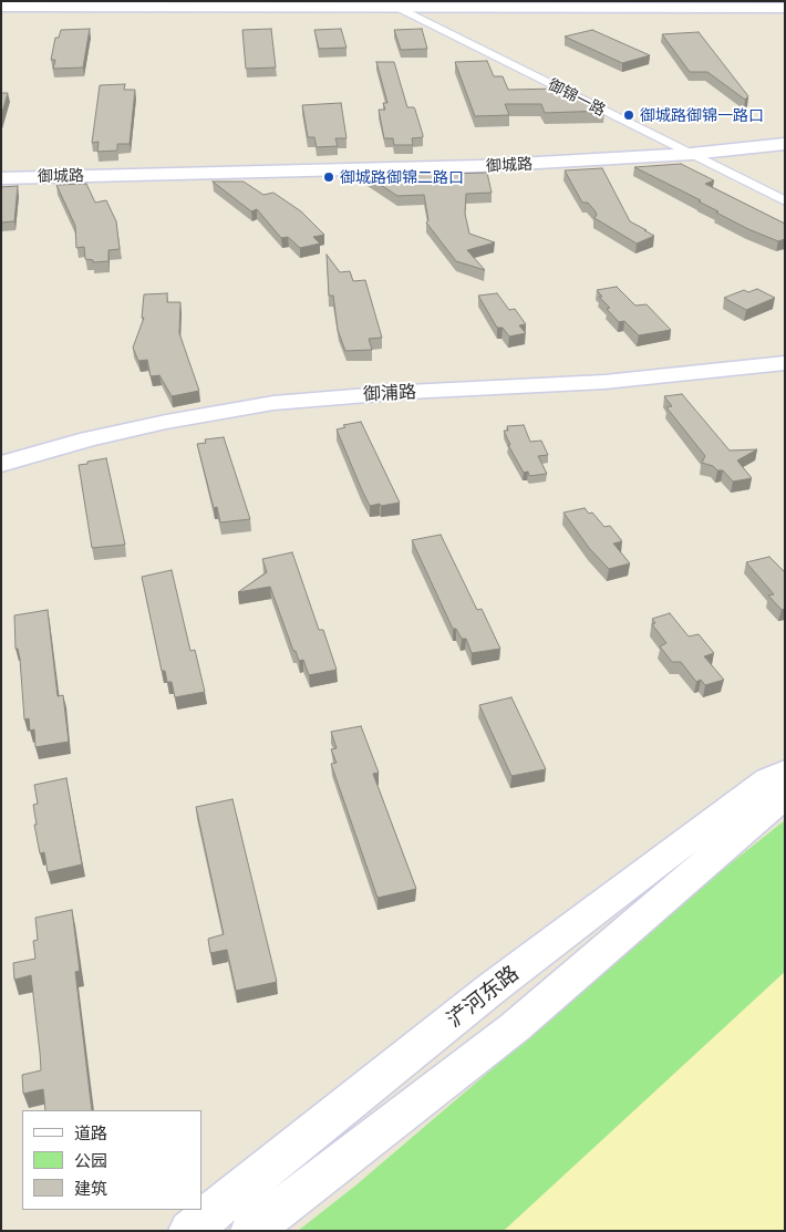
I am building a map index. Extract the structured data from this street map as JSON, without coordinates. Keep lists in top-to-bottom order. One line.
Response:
{"streets":{"main road":["御城路","御浦路","浐河东路"],"street":["御锦一路"]},"crossings":[["御锦一路","御城路"]],"places":["御城路御锦一路口","御城路御锦二路口"],"legend":["道路","公园","建筑"]}
